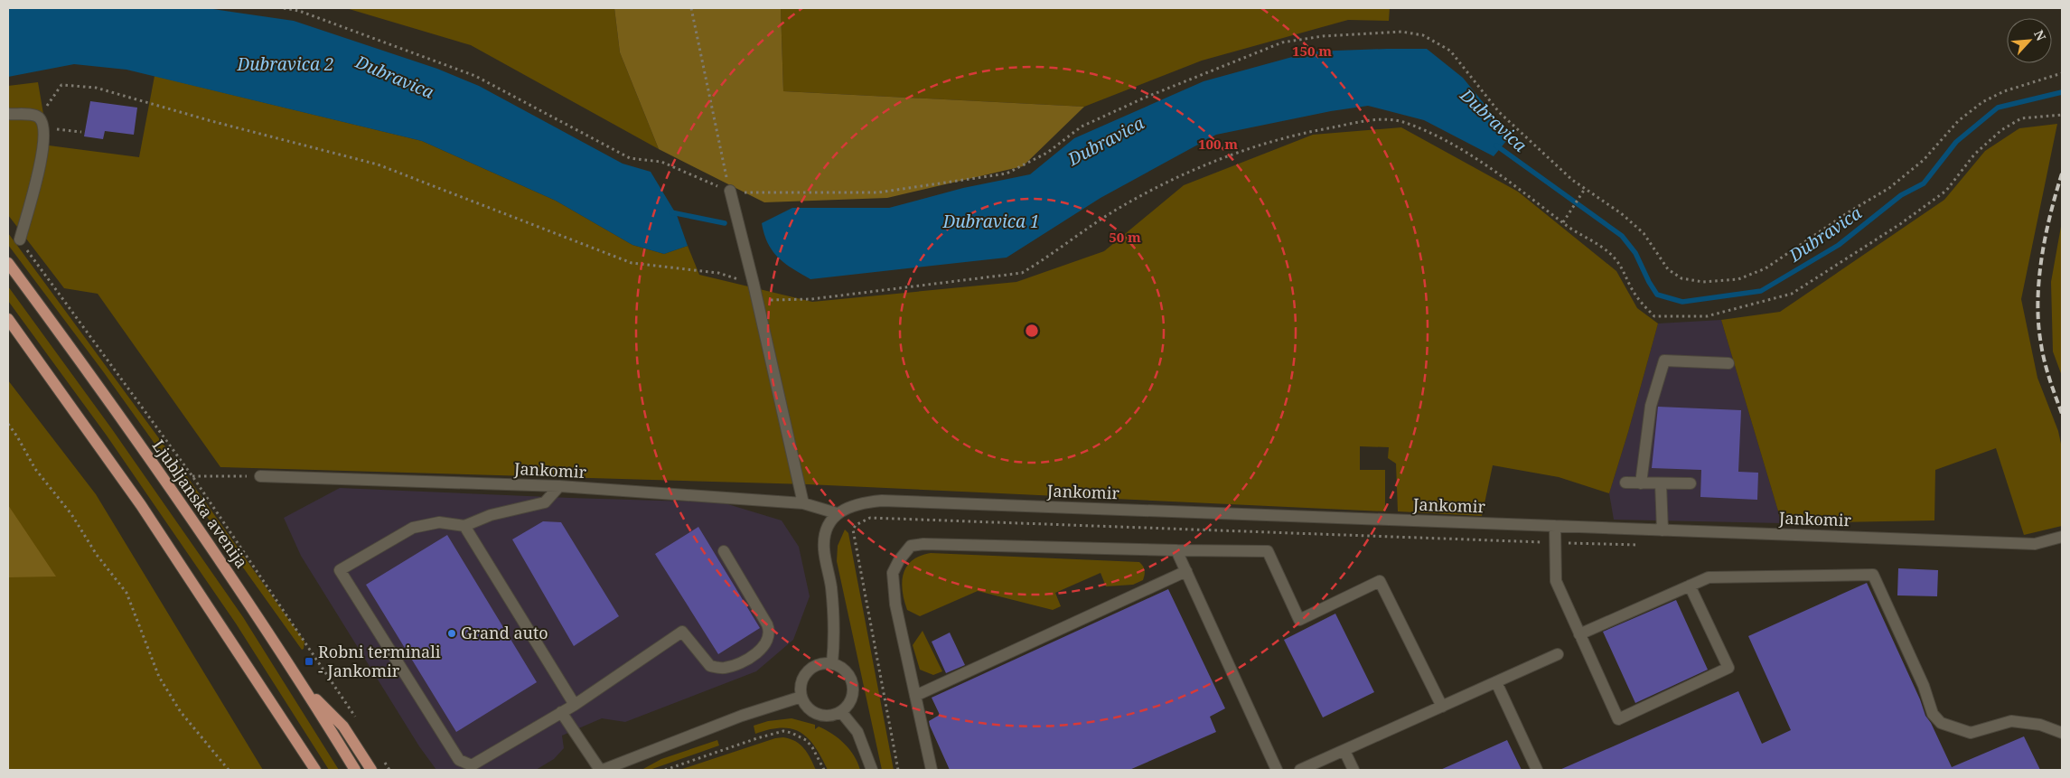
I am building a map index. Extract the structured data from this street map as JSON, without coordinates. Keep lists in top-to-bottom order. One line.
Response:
{"streets":{"main road":["Ljubljanska avenija"],"street":["Jankomir"]},"water":["Dubravica 2","Dubravica","Dubravica 1"],"places":{"other":["Grand auto"],"transit":["Robni terminali - Jankomir"]},"north":"top right","rings":["150 m","100 m","50 m"]}
